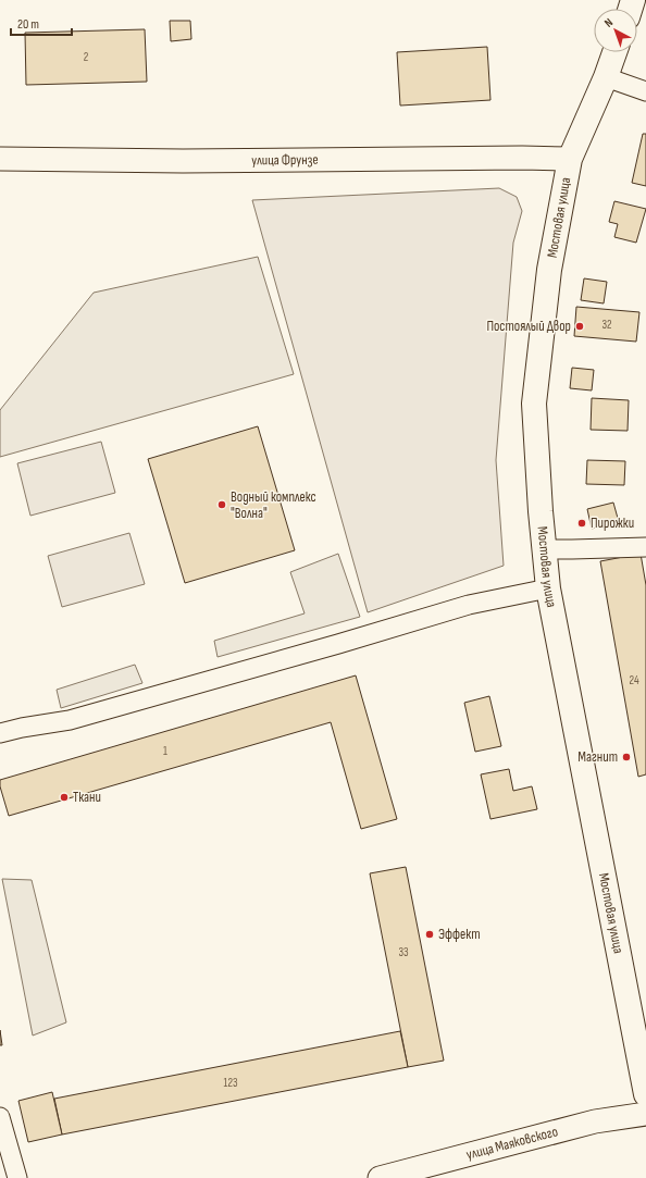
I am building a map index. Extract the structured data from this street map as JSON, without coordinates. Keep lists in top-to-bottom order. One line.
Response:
{"streets":{"main road":["Мостовая улица"],"street":["улица Фрунзе","улица Маяковского"]},"crossings":[["улица Фрунзе","Мостовая улица"]],"places":["Постоялый Двор","Водный комплекс \"Волна\"","Пирожки","Магнит","Ткани","Эффект"],"house_numbers":["2","32","24","1","33","123"],"scale_bar":"20 m","north":"top left"}
